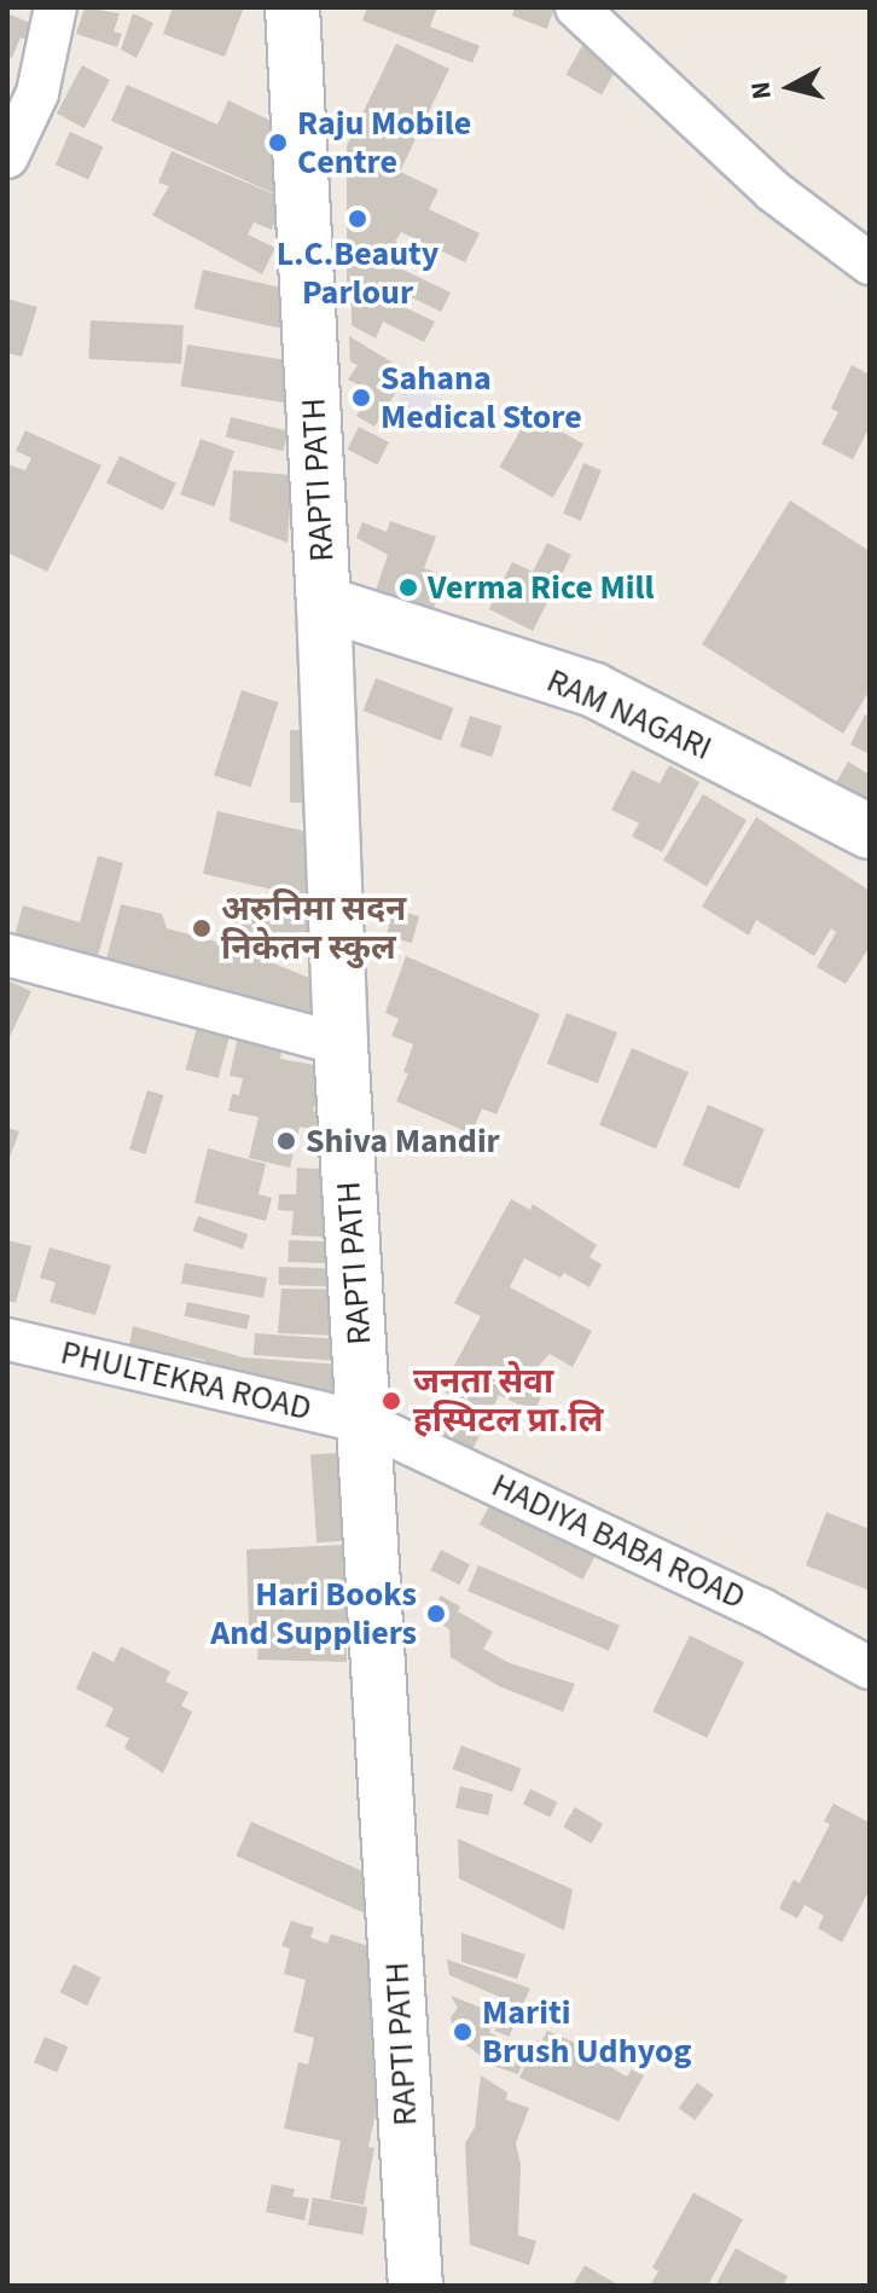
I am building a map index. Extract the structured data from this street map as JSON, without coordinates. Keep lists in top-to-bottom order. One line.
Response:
{"streets":{"main road":["RAPTI PATH","RAM NAGARI"],"street":["PHULTEKRA ROAD","HADIYA BABA ROAD"]},"crossings":[["RAPTI PATH","RAM NAGARI"],["RAPTI PATH","PHULTEKRA ROAD"],["RAPTI PATH","HADIYA BABA ROAD"],["PHULTEKRA ROAD","HADIYA BABA ROAD"]],"places":["Raju Mobile Centre","L.C.Beauty Parlour","Sahana Medical Store","Verma Rice Mill","अरुनिमा सदन निकेतन स्कुल","Shiva Mandir","जनता सेवा हस्पिटल प्रा.लि","Hari Books And Suppliers","Mariti Brush Udhyog"],"north":"left"}
